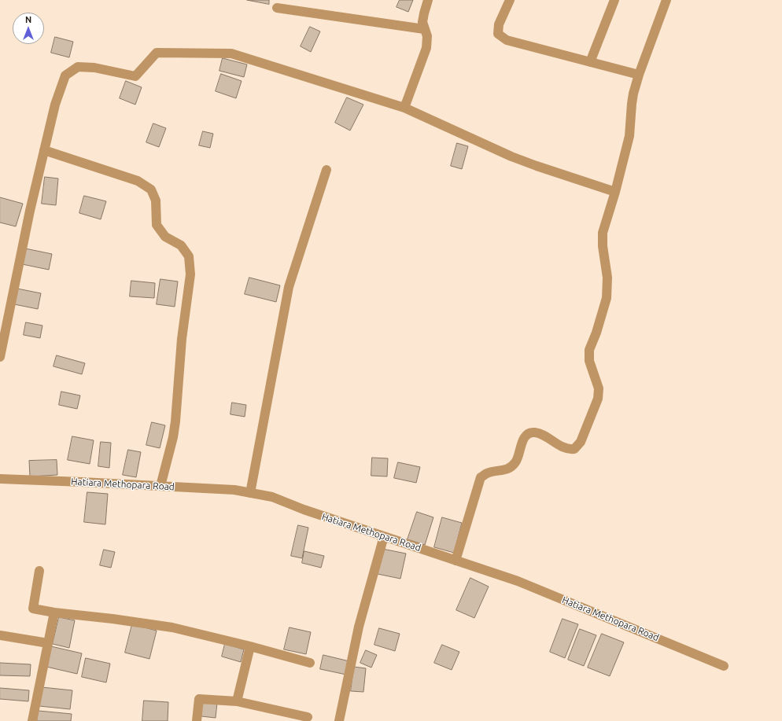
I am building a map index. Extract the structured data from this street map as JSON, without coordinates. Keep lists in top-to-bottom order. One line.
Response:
{"streets":{"street":["Hatiara Methopara Road"]},"north":"top"}
